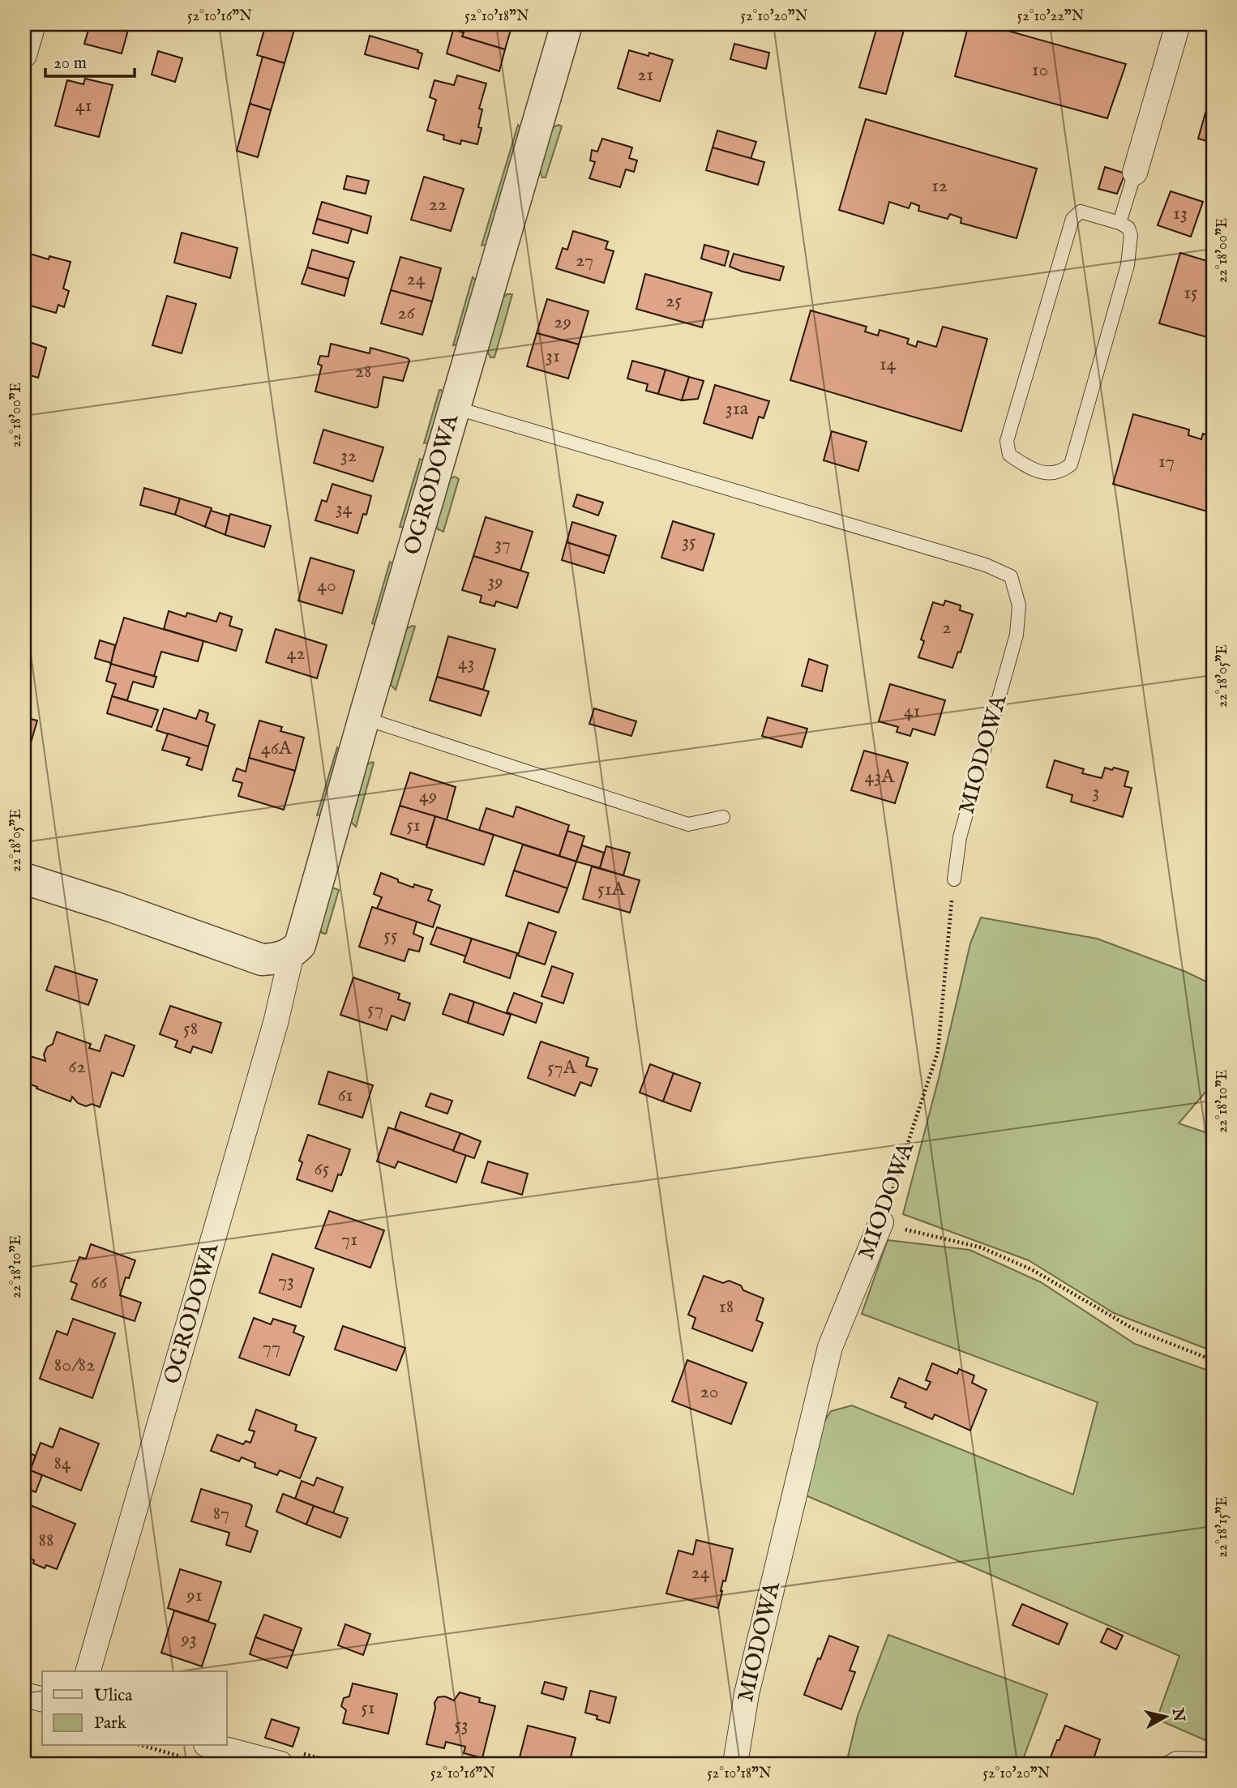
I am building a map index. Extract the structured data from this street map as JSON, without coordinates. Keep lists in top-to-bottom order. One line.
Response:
{"streets":{"street":["OGRODOWA","MIODOWA"]},"crossings":[["OGRODOWA","MIODOWA"]],"house_numbers":["10","21","41","12","22","13","27","24","15","25","26","29","31","14","28","31a","32","17","34","35","37","39","40","2","42","43","41","46A","43A","3","49","51","51A","55","57","58","62","57A","61","65","71","73","66","18","77","80/82","20","84","87","88","24","91","93","51","53"],"legend":["Ulica","Park"],"scale_bar":"20 m","north":"right","coordinates":["52°10'16\"N","52°10'18\"N","52°10'20\"N","52°10'22\"N","22°18'00\"E","22°18'05\"E","22°18'10\"E","22°18'15\"E"]}
